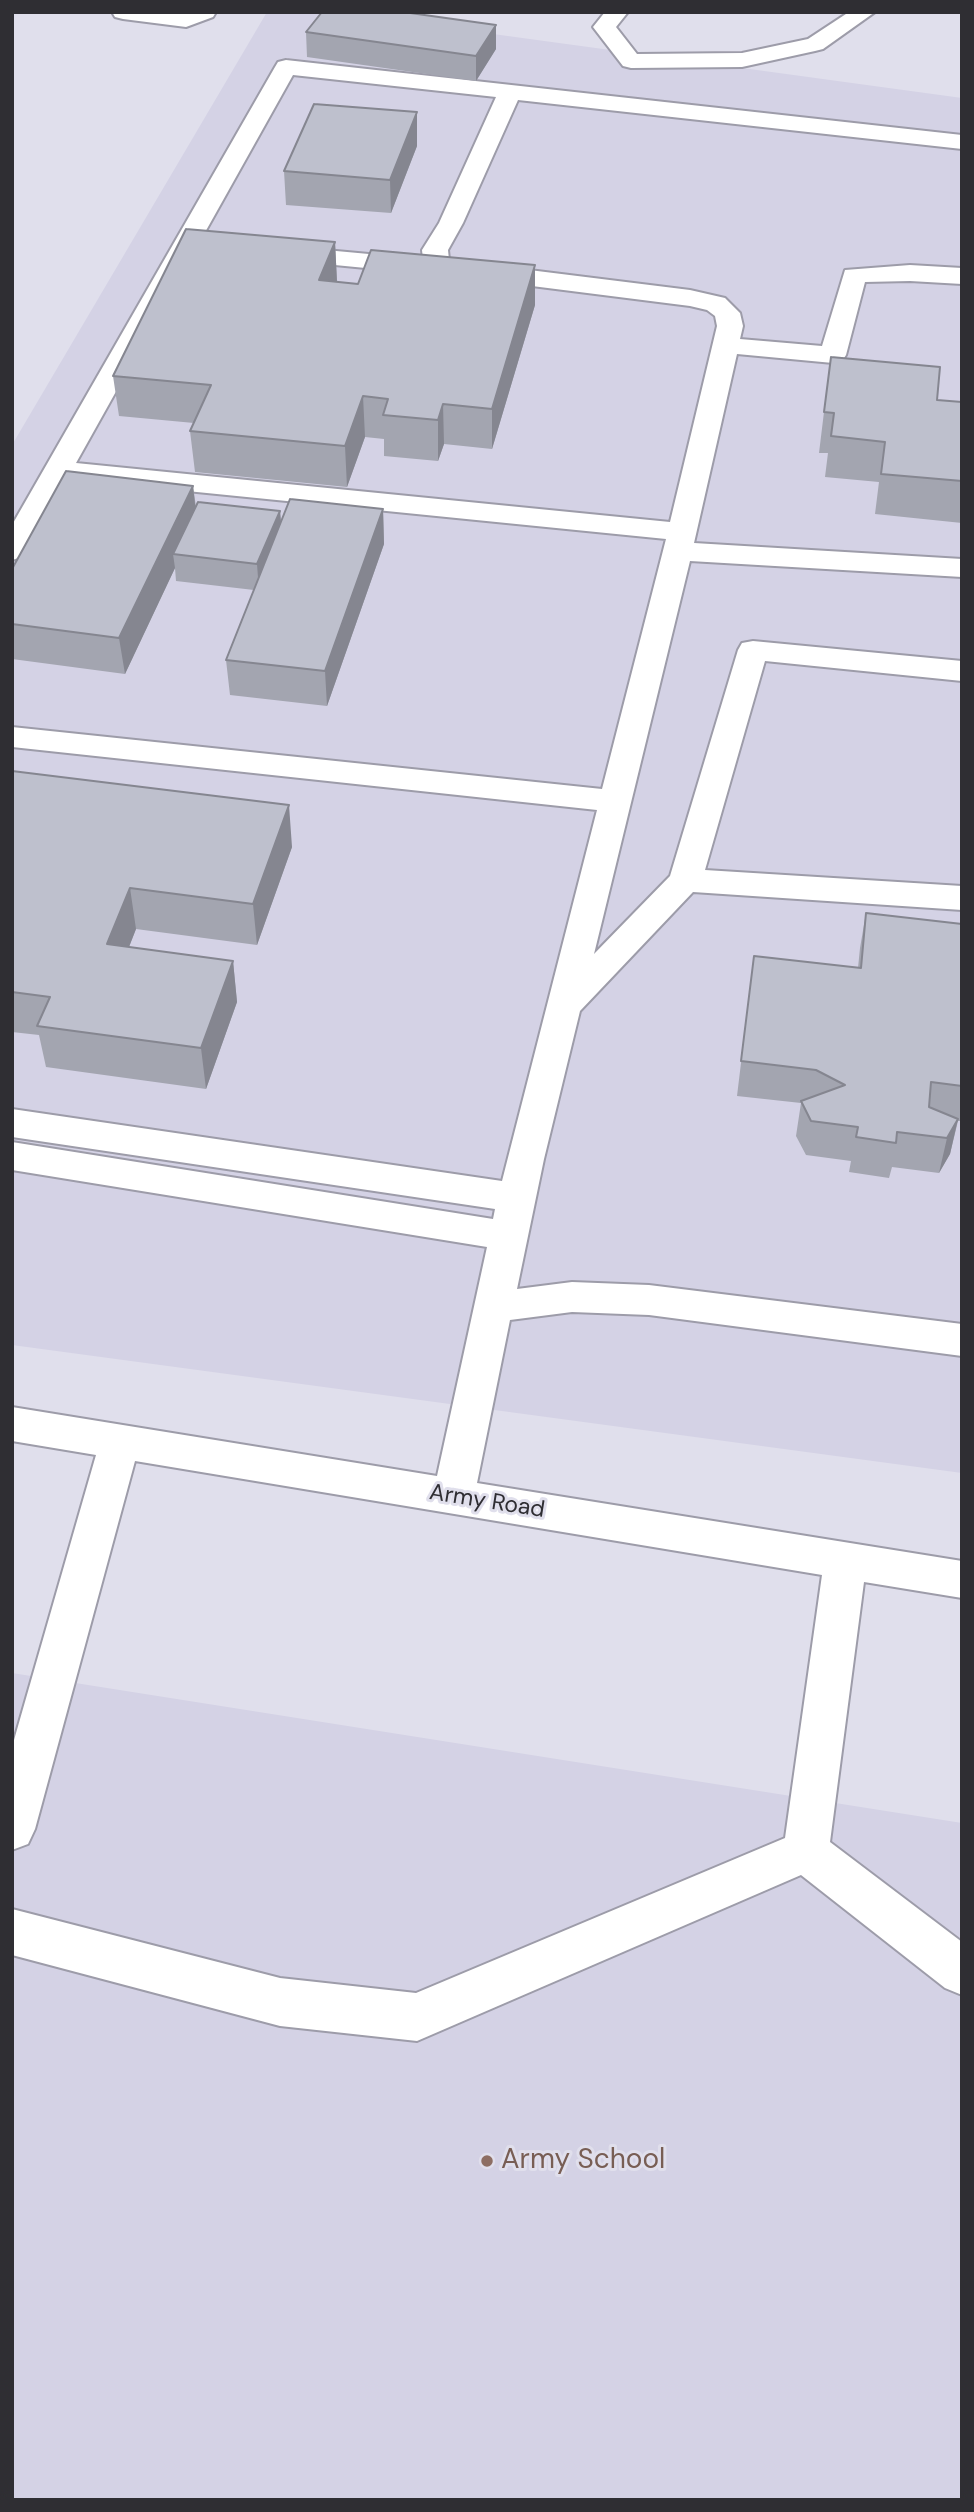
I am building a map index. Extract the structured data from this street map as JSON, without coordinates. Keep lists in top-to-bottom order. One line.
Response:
{"streets":{"street":["Army Road"]},"places":["Army School"]}
